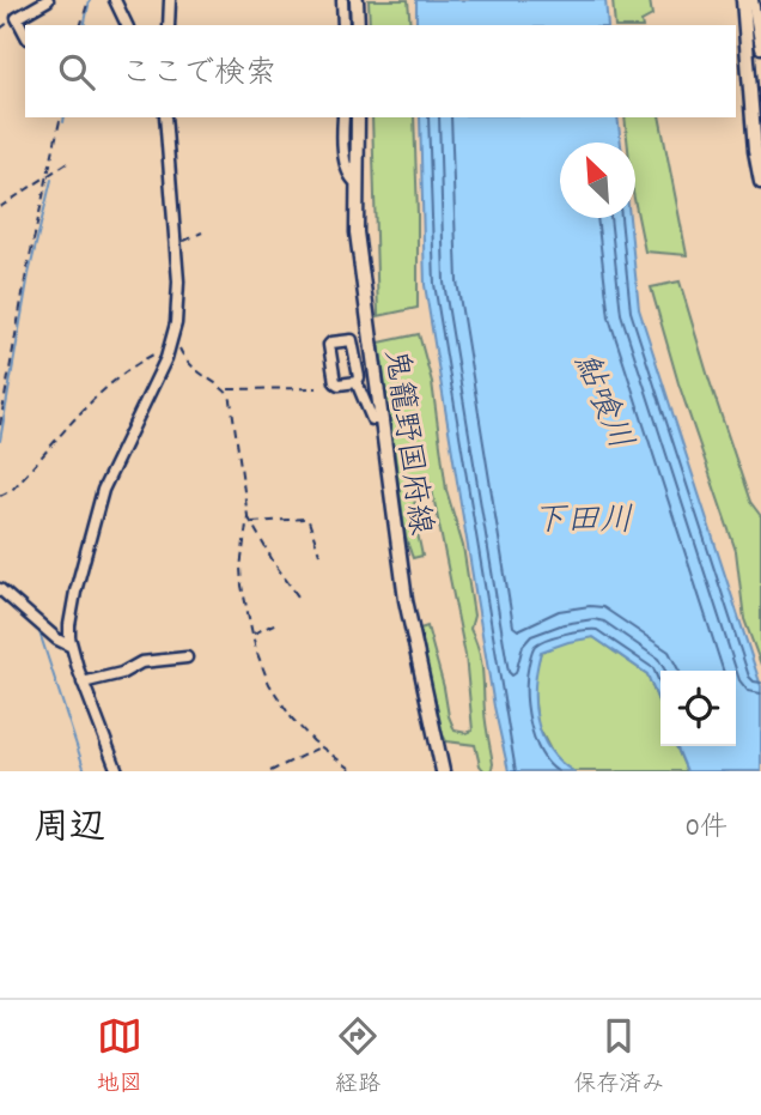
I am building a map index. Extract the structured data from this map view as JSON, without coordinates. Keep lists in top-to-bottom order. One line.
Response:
{"streets":{"main road":["鬼籠野国府線"]},"water":["鮎喰川","下田川"],"north":"top left","page":{"search":"ここで検索","heading":["周辺","0件"],"nav":["地図","経路","保存済み"]}}
